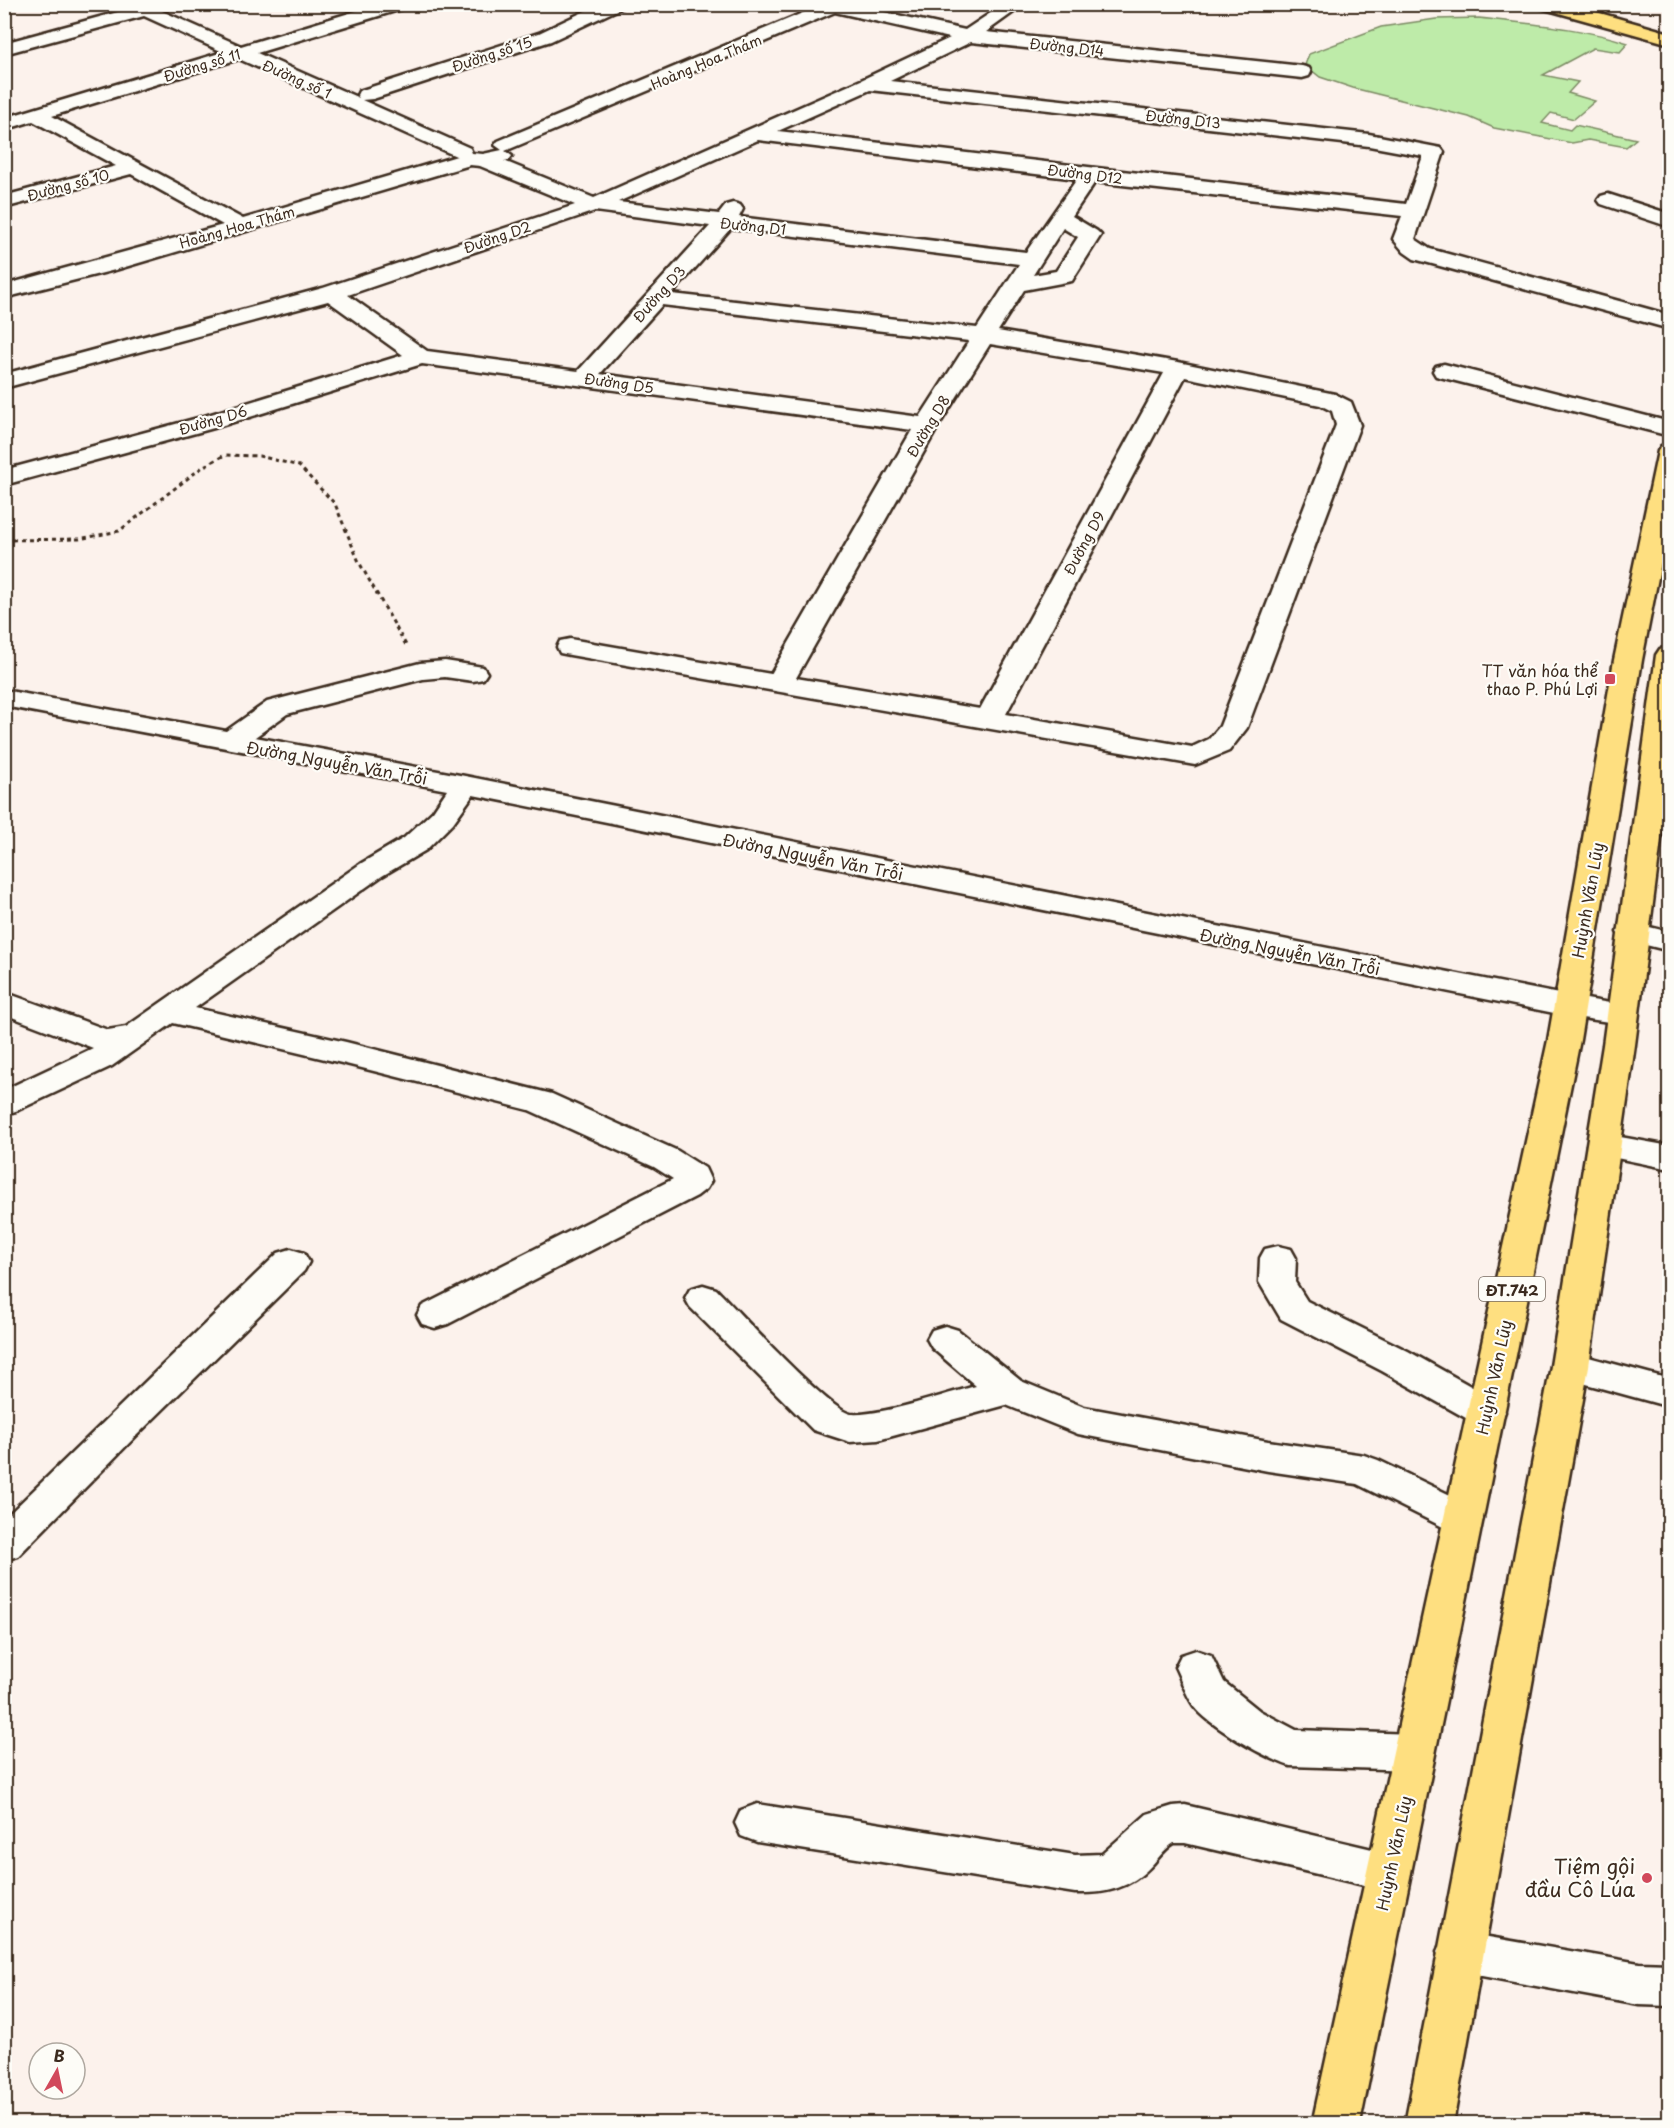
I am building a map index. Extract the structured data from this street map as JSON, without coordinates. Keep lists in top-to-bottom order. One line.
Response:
{"streets":{"main road":["Huỳnh Văn Lũy","ĐT.742"],"street":["Đường D14","Đường số 15","Hoàng Hoa Thám","Đường số 11","Đường số 1","Đường D13","Đường D12","Đường số 10","Đường D1","Đường D2","Đường D3","Đường D5","Đường D6","Đường D8","Đường D9","Đường Nguyễn Văn Trỗi"]},"crossings":[["Đường D14","Hoàng Hoa Thám"],["Đường D14","Đường D2"],["Đường số 15","Đường số 1"],["Hoàng Hoa Thám","Đường số 1"],["Hoàng Hoa Thám","Đường D1"],["Đường số 11","Đường số 1"],["Đường số 1","Đường D1"],["Đường D13","Đường D12"],["Đường D13","Đường D2"],["Đường D12","Đường D2"],["Đường D12","Đường D8"],["Đường D1","Đường D2"],["Đường D1","Đường D3"],["Đường D1","Đường D8"],["Đường D2","Đường D5"],["Đường D3","Đường D5"],["Đường D5","Đường D6"],["Đường D5","Đường D8"],["Đường Nguyễn Văn Trỗi","Huỳnh Văn Lũy"]],"places":{"transit":["TT văn hóa thể thao P. Phú Lợi"],"other":["Tiệm gội đầu Cô Lúa"]},"north":"top"}
